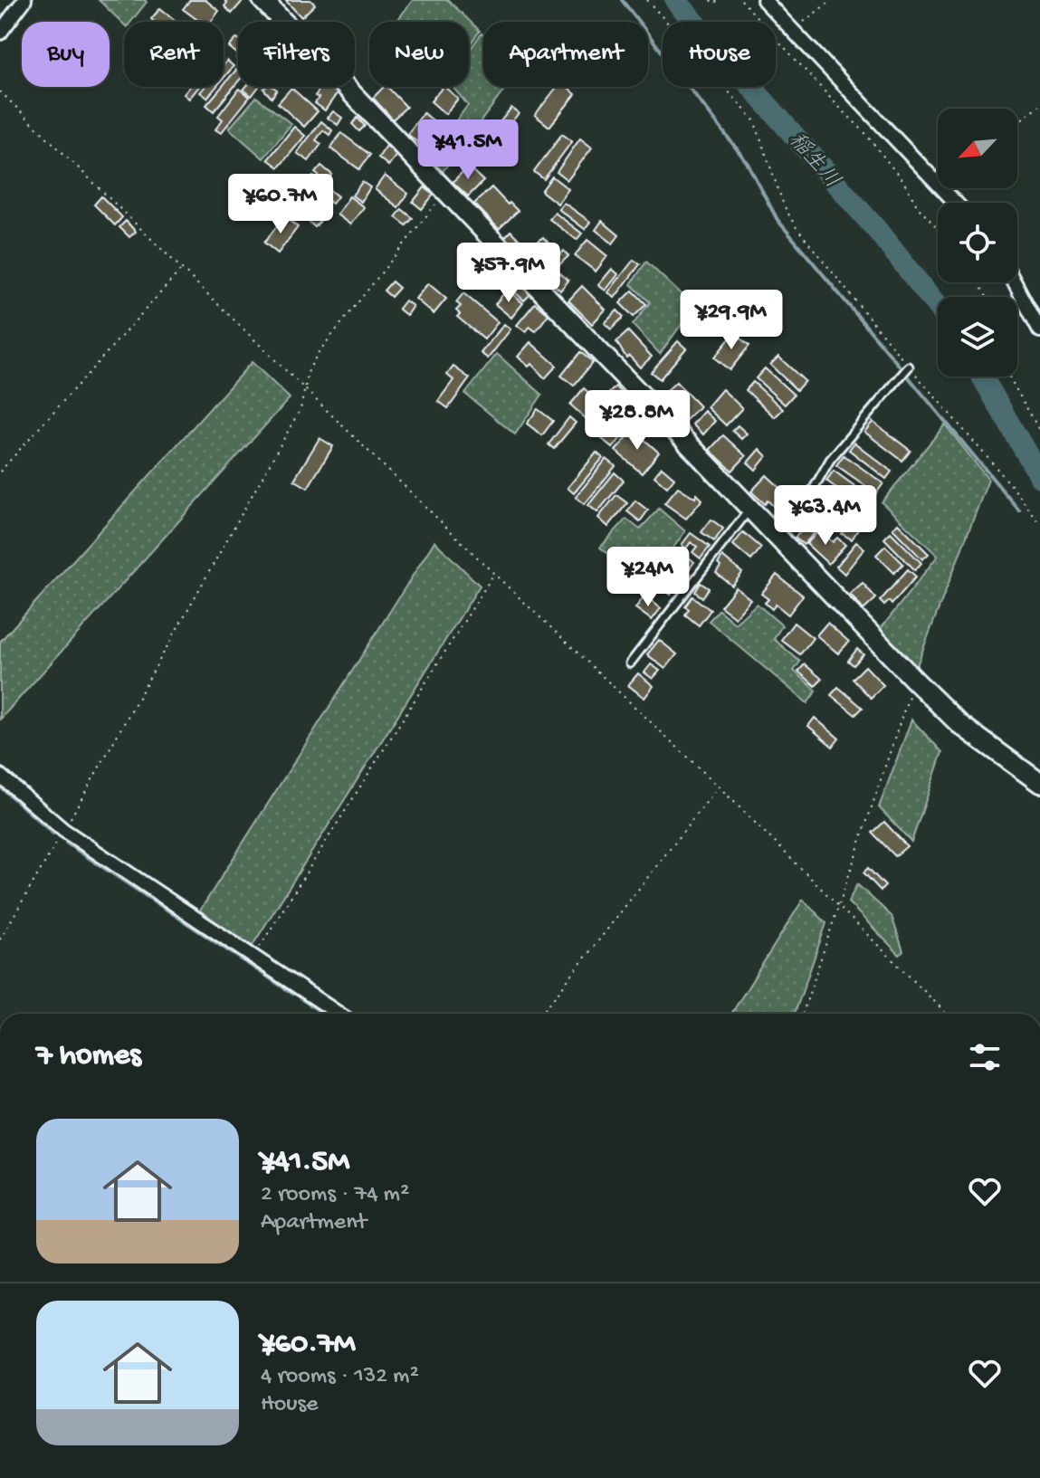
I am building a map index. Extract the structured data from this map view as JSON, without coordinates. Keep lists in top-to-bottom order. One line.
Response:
{"water":["稲生川"],"north":"bottom left","page":{"chip":["Buy","Rent","Filters","New","Apartment","House"],"price":["¥41.5M","¥60.7M","¥57.9M","¥29.9M","¥28.8M","¥63.4M","¥24M"],"heading":"7 homes","list":[{"name":"¥41.5M","note":"2 rooms · 74 m² · Apartment"},{"name":"¥60.7M","note":"4 rooms · 132 m² · House"}]}}
